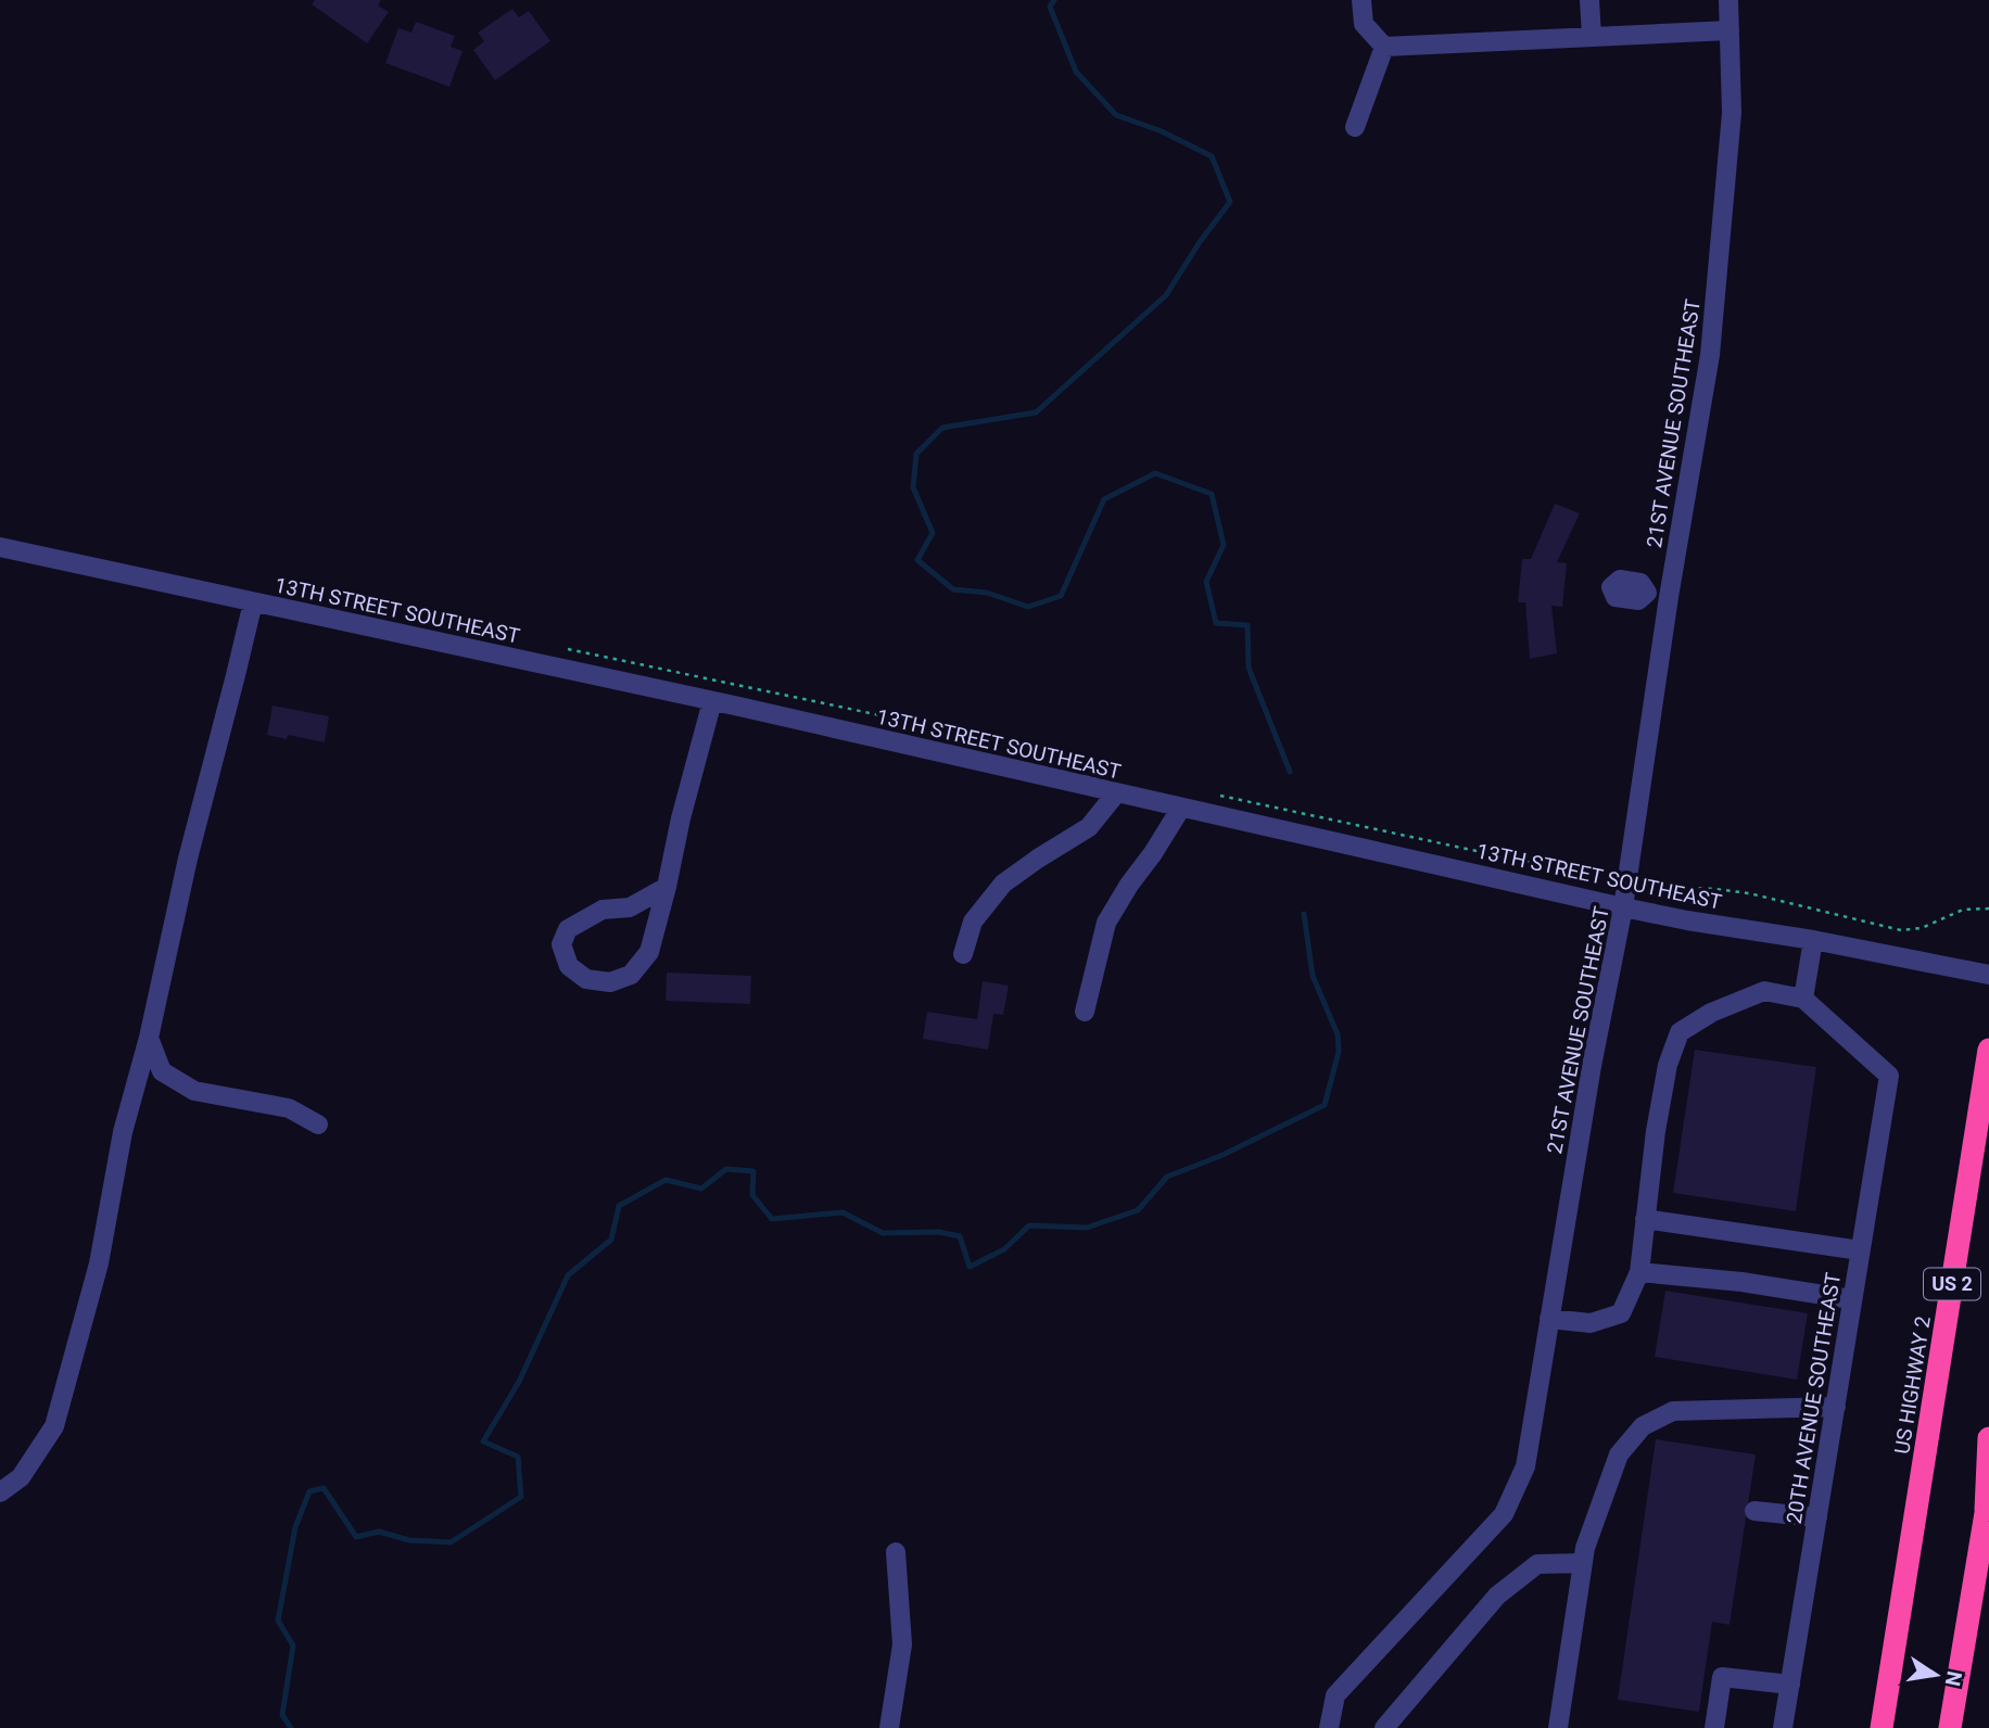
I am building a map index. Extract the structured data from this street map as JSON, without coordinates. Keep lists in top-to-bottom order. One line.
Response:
{"streets":{"highway":["US 2","US HIGHWAY 2"],"street":["21ST AVENUE SOUTHEAST","13TH STREET SOUTHEAST","20TH AVENUE SOUTHEAST"]},"crossings":[["21ST AVENUE SOUTHEAST","13TH STREET SOUTHEAST"]],"north":"right"}
